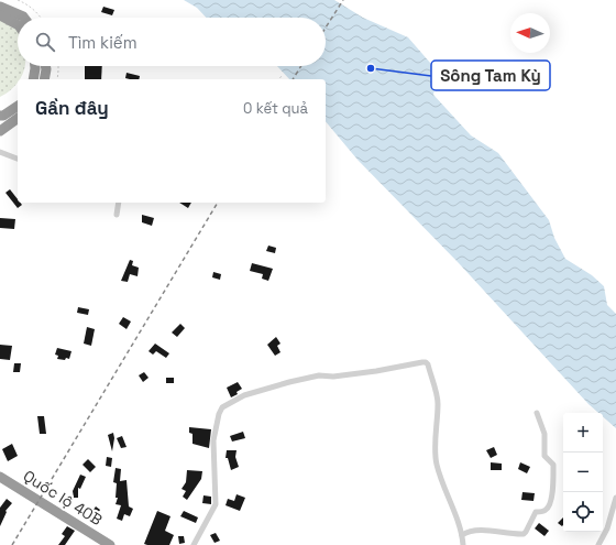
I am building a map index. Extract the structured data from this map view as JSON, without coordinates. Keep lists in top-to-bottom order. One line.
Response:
{"streets":{"highway":["Quốc lộ 40B"]},"places":["Sông Tam Kỳ"],"north":"left","page":{"search":"Tìm kiếm","heading":["Gần đây","0 kết quả"],"map_buttons":["+","−"]}}
